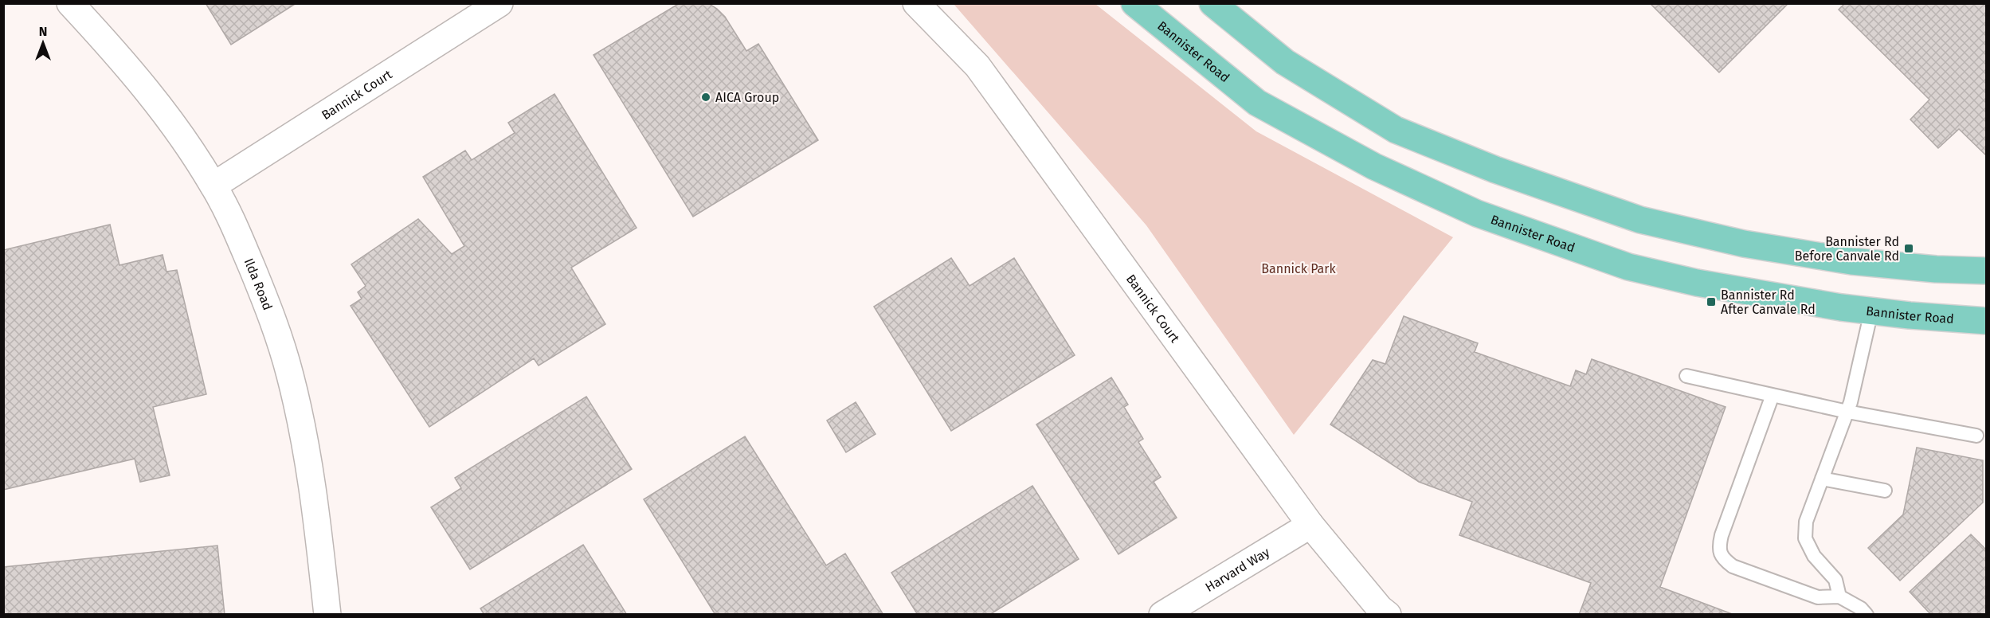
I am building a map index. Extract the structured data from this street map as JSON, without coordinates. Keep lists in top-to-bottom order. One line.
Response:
{"streets":{"main road":["Bannister Road"],"street":["Bannick Court","Ilda Road","Harvard Way"]},"crossings":[["Bannick Court","Ilda Road"],["Bannick Court","Harvard Way"]],"parks":["Bannick Park"],"places":{"other":["AICA Group"],"transit":["Bannister Rd Before Canvale Rd","Bannister Rd After Canvale Rd"]},"north":"top"}
